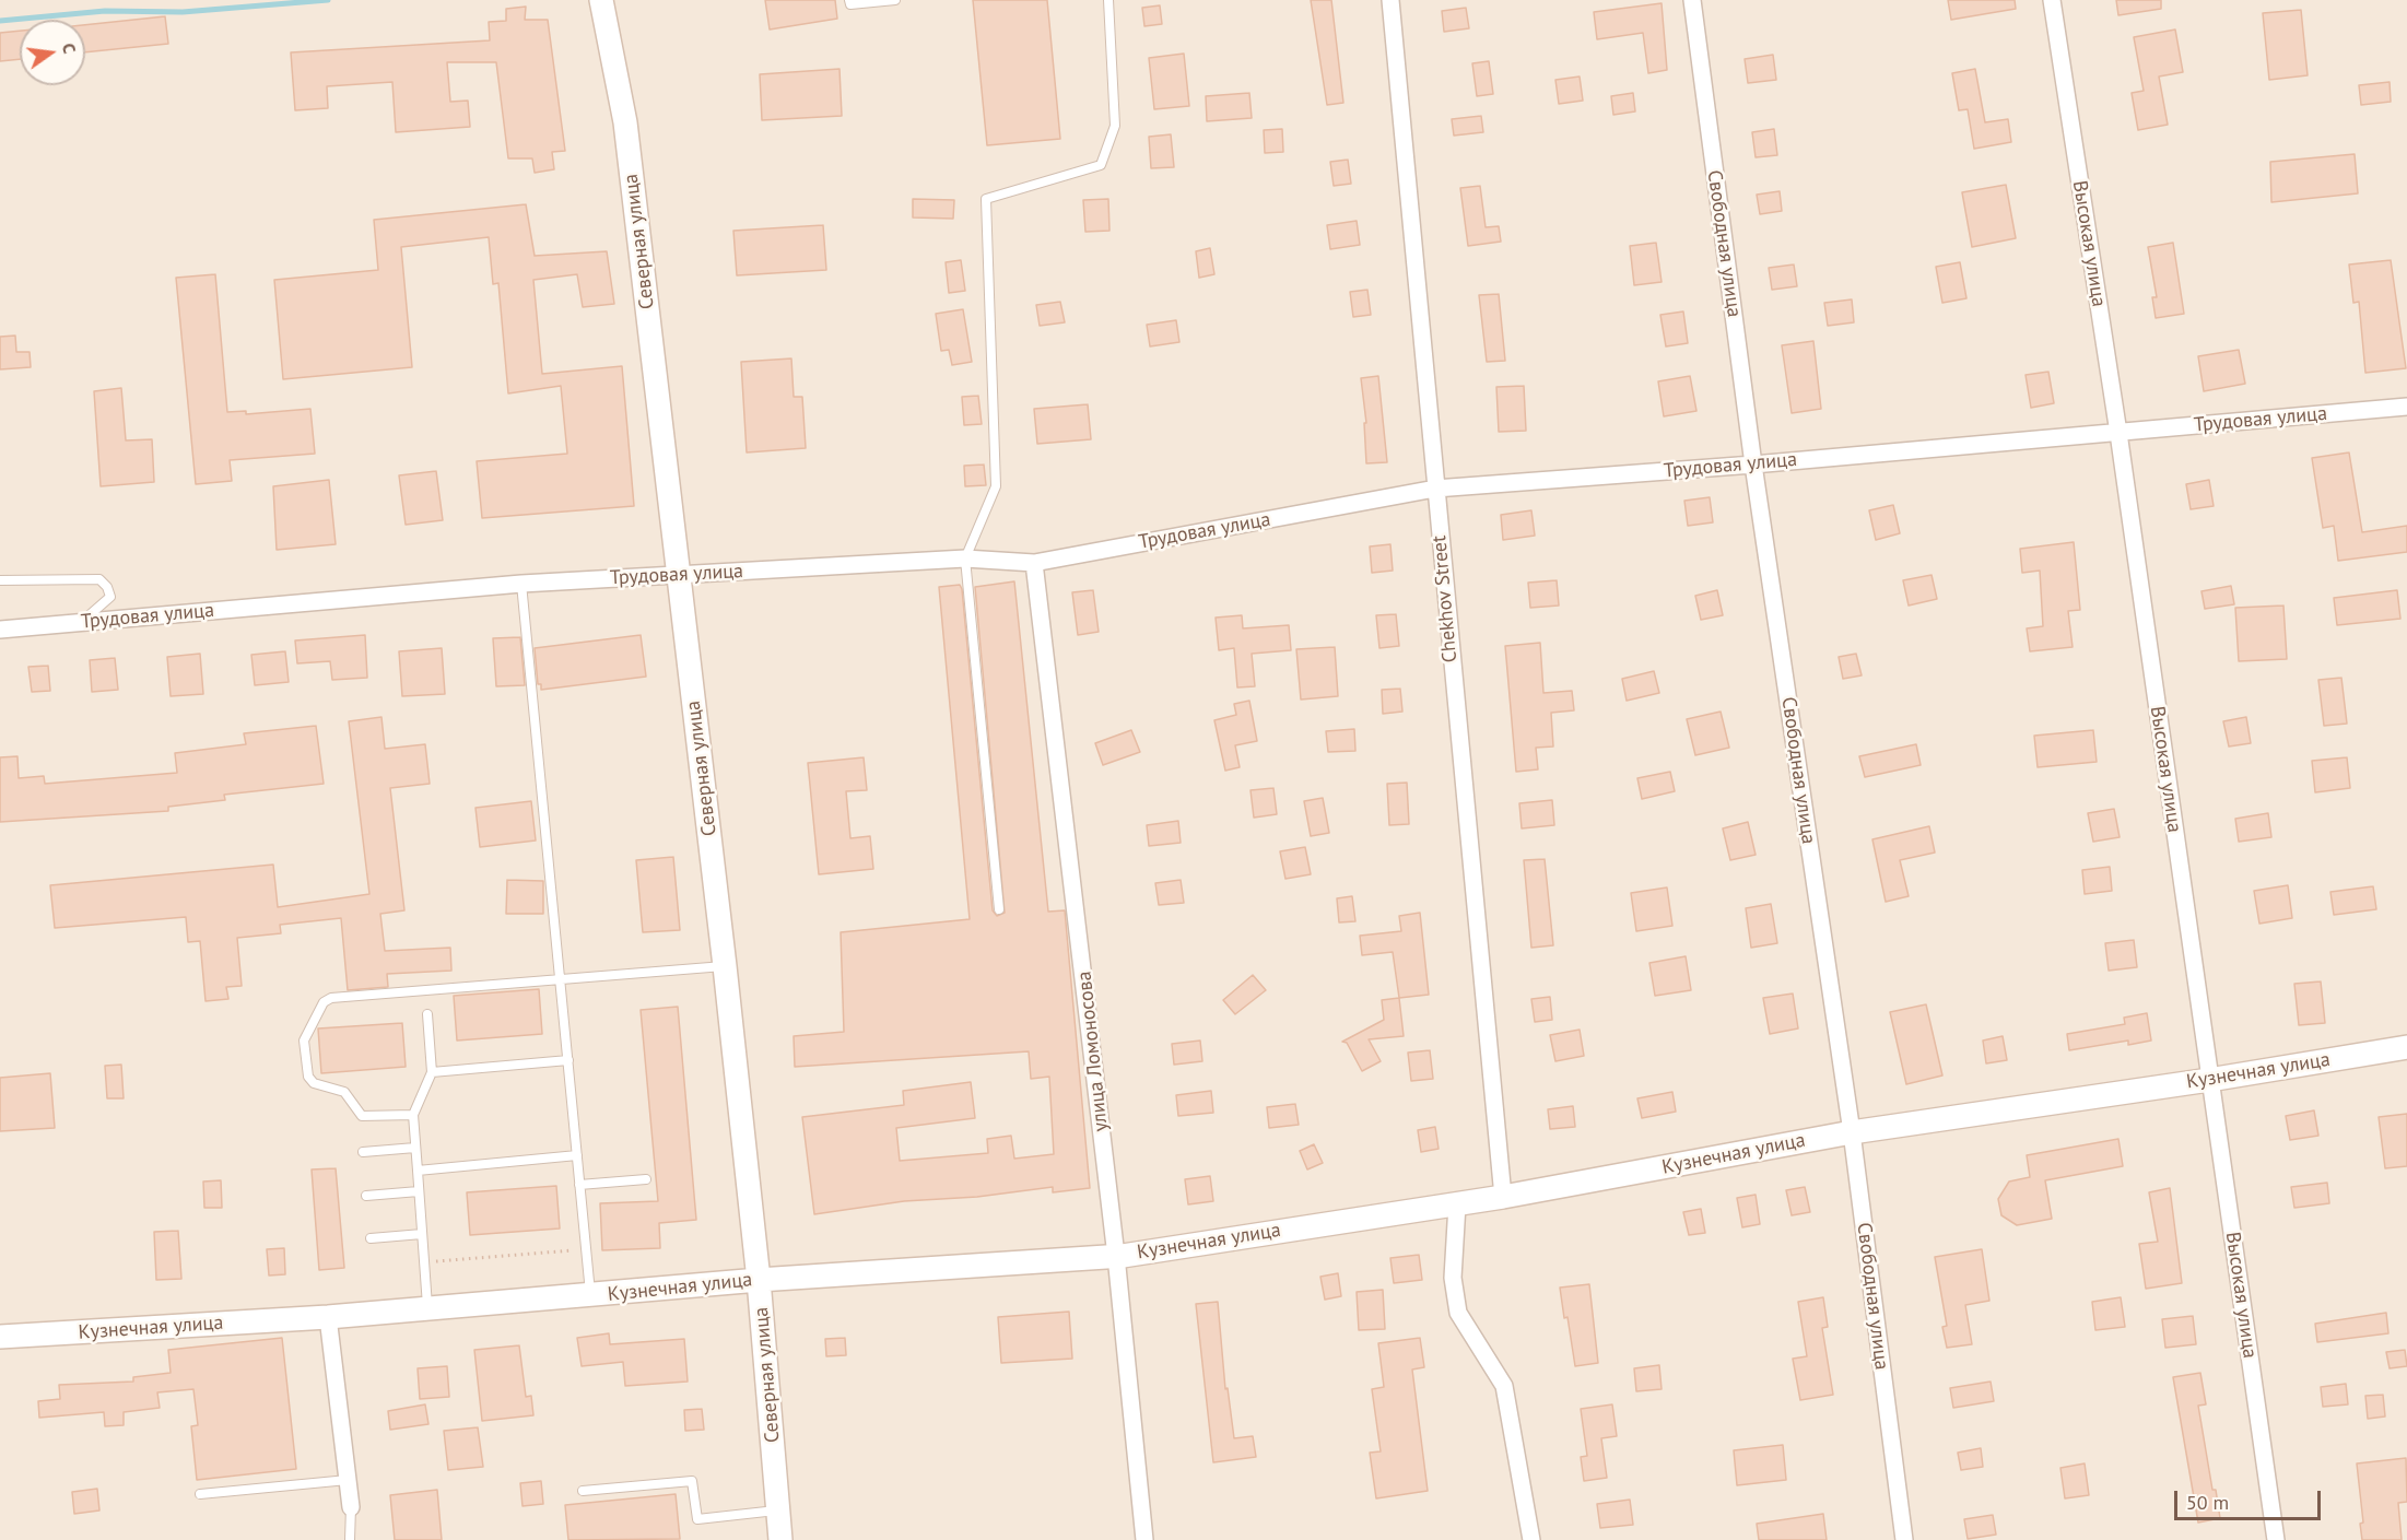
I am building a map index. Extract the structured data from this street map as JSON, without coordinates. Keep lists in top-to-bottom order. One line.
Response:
{"streets":{"street":["Северная улица","Свободная улица","Высокая улица","Трудовая улица","Chekhov Street","улица Ломоносова","Кузнечная улица"]},"crossings":[["Северная улица","Трудовая улица"],["Северная улица","Кузнечная улица"],["Свободная улица","Трудовая улица"],["Свободная улица","Кузнечная улица"],["Высокая улица","Трудовая улица"],["Высокая улица","Кузнечная улица"],["Трудовая улица","Chekhov Street"],["Трудовая улица","улица Ломоносова"],["Chekhov Street","Кузнечная улица"],["улица Ломоносова","Кузнечная улица"]],"scale_bar":"50 m","north":"right"}
